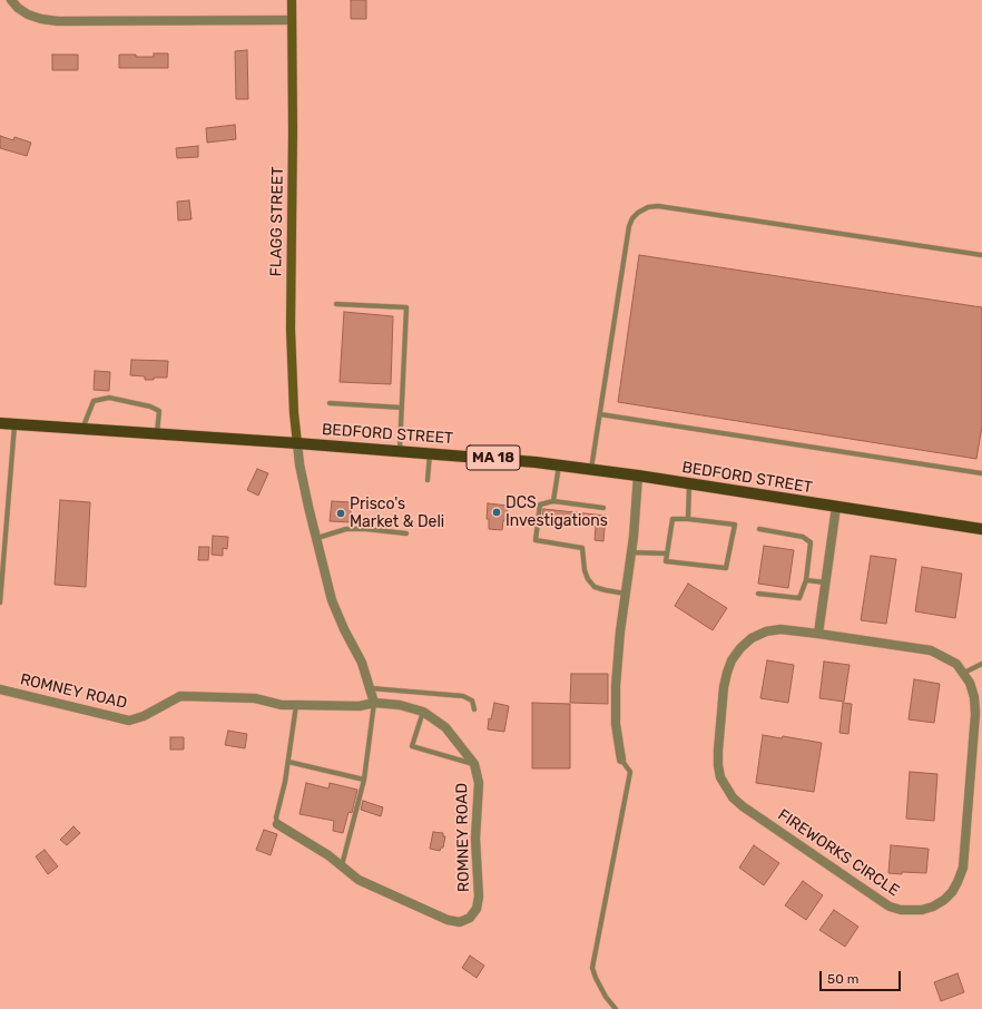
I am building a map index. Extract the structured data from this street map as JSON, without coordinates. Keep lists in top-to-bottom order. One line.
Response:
{"streets":{"main road":["BEDFORD STREET","MA 18"],"street":["FLAGG STREET","ROMNEY ROAD","FIREWORKS CIRCLE"]},"crossings":[["FLAGG STREET","BEDFORD STREET"]],"places":["DCS Investigations","Prisco's Market & Deli"],"scale_bar":"50 m"}
